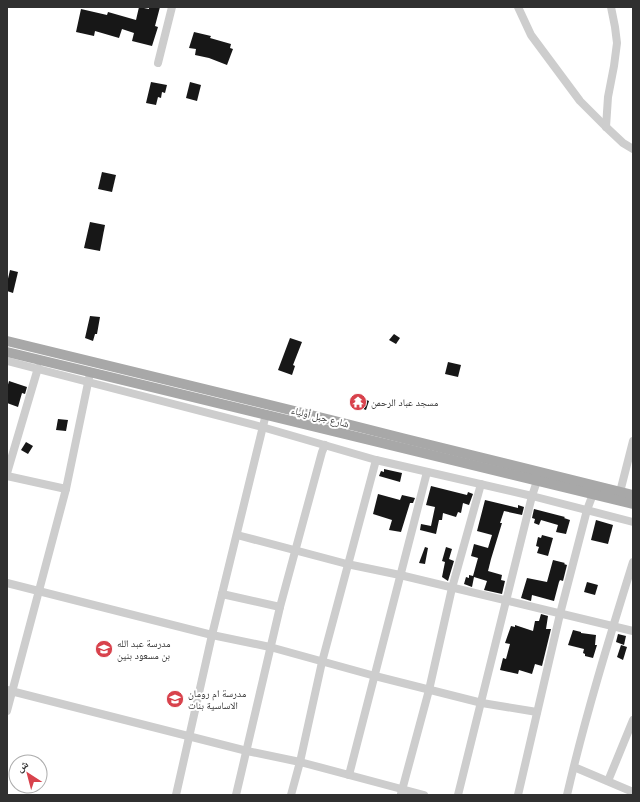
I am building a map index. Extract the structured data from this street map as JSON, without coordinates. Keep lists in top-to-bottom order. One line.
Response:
{"streets":{"main road":["شارع جبل أولياء"]},"places":{"temple":["مسجد عباد الرحمن"],"school or university":["مدرسة عبد الله بن مسعود بنين","مدرسة ام رومان الاساسية بنات"]},"north":"top left"}
